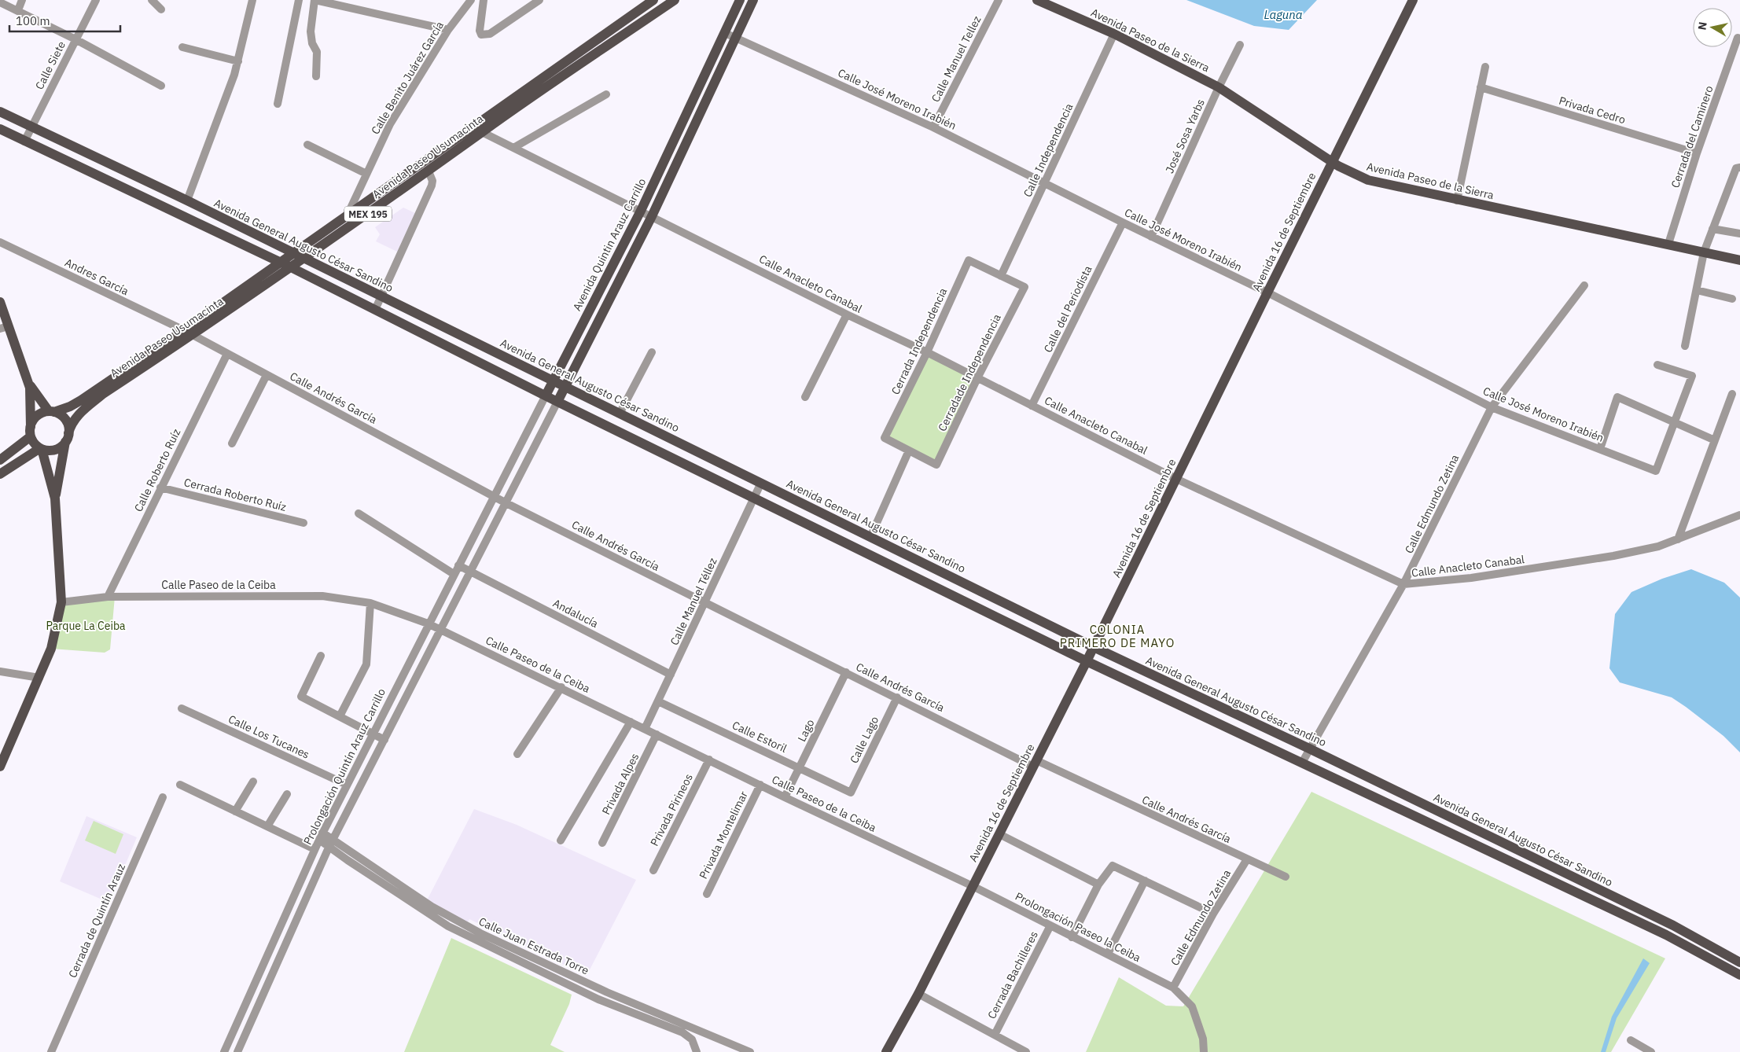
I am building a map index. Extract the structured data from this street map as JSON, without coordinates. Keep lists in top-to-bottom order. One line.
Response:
{"streets":{"main road":["Avenida Paseo de la Sierra","Avenida Paseo Usumacinta","MEX 195","Avenida 16 de Septiembre","Avenida Quintin Arauz Carrillo","Avenida General Augusto César Sandino"],"street":["Calle Manuel Tellez","Calle Siete","Calle Benito Juárez García","Calle José Moreno Irabién","Privada Cedro","José Sosa Yarbs","Cerrada del Caminero","Calle Independencia","Andres García","Calle Anacleto Canabal","Calle del Periodista","Cerrada Independencia","Cerradade Independencia","Calle Andrés García","Calle Roberto Ruíz","Cerrada Roberto Ruíz","Calle Edmundo Zetina","Calle Paseo de la Ceiba","Calle Manuel Téllez","Andalucía","Lago","Calle Los Tucanes","Calle Estoril","Calle Lago","Prolongación Quintín Arauz Carrillo","Privada Alpes","Privada Pirineos","Privada Montelimar","Cerrada de Quintín Arauz","Prolongación Paseo la Ceiba","Calle Juan Estrada Torre","Cerrada Bachilleres"]},"crossings":[["Avenida Paseo de la Sierra","José Sosa Yarbs"],["Avenida Paseo de la Sierra","Cerrada del Caminero"],["Avenida Paseo de la Sierra","Calle Independencia"],["Avenida Paseo de la Sierra","Avenida 16 de Septiembre"],["Calle Manuel Tellez","Calle José Moreno Irabién"],["Calle Siete","Avenida General Augusto César Sandino"],["Calle Benito Juárez García","Avenida Paseo Usumacinta"],["Calle José Moreno Irabién","José Sosa Yarbs"],["Calle José Moreno Irabién","Calle Independencia"],["Calle José Moreno Irabién","Avenida 16 de Septiembre"],["Calle José Moreno Irabién","Avenida Quintin Arauz Carrillo"],["Calle José Moreno Irabién","Calle del Periodista"],["Calle José Moreno Irabién","Calle Edmundo Zetina"],["Privada Cedro","Cerrada del Caminero"],["Calle Independencia","Cerrada Independencia"],["Calle Independencia","Cerradade Independencia"],["Avenida Paseo Usumacinta","Avenida General Augusto César Sandino"],["Avenida Paseo Usumacinta","Andres García"],["Avenida Paseo Usumacinta","Calle Anacleto Canabal"],["Avenida Paseo Usumacinta","Calle Andrés García"],["Avenida 16 de Septiembre","Avenida General Augusto César Sandino"],["Avenida 16 de Septiembre","Calle Anacleto Canabal"],["Avenida 16 de Septiembre","Calle Andrés García"],["Avenida 16 de Septiembre","Calle Paseo de la Ceiba"],["Avenida 16 de Septiembre","Prolongación Paseo la Ceiba"],["Avenida Quintin Arauz Carrillo","Avenida General Augusto César Sandino"],["Avenida Quintin Arauz Carrillo","Calle Anacleto Canabal"],["Avenida Quintin Arauz Carrillo","Calle Andrés García"],["Avenida Quintin Arauz Carrillo","Prolongación Quintín Arauz Carrillo"],["Avenida General Augusto César Sandino","Calle Edmundo Zetina"],["Avenida General Augusto César Sandino","Calle Manuel Téllez"],["Andres García","Calle Andrés García"],["Calle Anacleto Canabal","Calle del Periodista"],["Calle Anacleto Canabal","Cerrada Independencia"],["Calle Anacleto Canabal","Cerradade Independencia"],["Calle Anacleto Canabal","Calle Edmundo Zetina"],["Cerrada Independencia","Cerradade Independencia"],["Calle Andrés García","Calle Roberto Ruíz"],["Calle Andrés García","Calle Edmundo Zetina"],["Calle Andrés García","Calle Manuel Téllez"],["Calle Andrés García","Lago"],["Calle Andrés García","Calle Lago"],["Calle Andrés García","Prolongación Quintín Arauz Carrillo"],["Calle Roberto Ruíz","Cerrada Roberto Ruíz"],["Calle Roberto Ruíz","Calle Paseo de la Ceiba"],["Calle Edmundo Zetina","Prolongación Paseo la Ceiba"],["Calle Paseo de la Ceiba","Calle Manuel Téllez"],["Calle Paseo de la Ceiba","Lago"],["Calle Paseo de la Ceiba","Prolongación Quintín Arauz Carrillo"],["Calle Paseo de la Ceiba","Privada Alpes"],["Calle Paseo de la Ceiba","Privada Pirineos"],["Calle Paseo de la Ceiba","Privada Montelimar"],["Calle Paseo de la Ceiba","Prolongación Paseo la Ceiba"],["Calle Manuel Téllez","Andalucía"],["Calle Manuel Téllez","Calle Estoril"],["Andalucía","Prolongación Quintín Arauz Carrillo"],["Lago","Calle Estoril"],["Calle Los Tucanes","Prolongación Quintín Arauz Carrillo"],["Calle Estoril","Calle Lago"],["Prolongación Quintín Arauz Carrillo","Calle Juan Estrada Torre"],["Prolongación Paseo la Ceiba","Cerrada Bachilleres"]],"districts":["COLONIA PRIMERO DE MAYO"],"water":["Laguna"],"parks":["Parque La Ceiba"],"scale_bar":"100 m","north":"left"}
